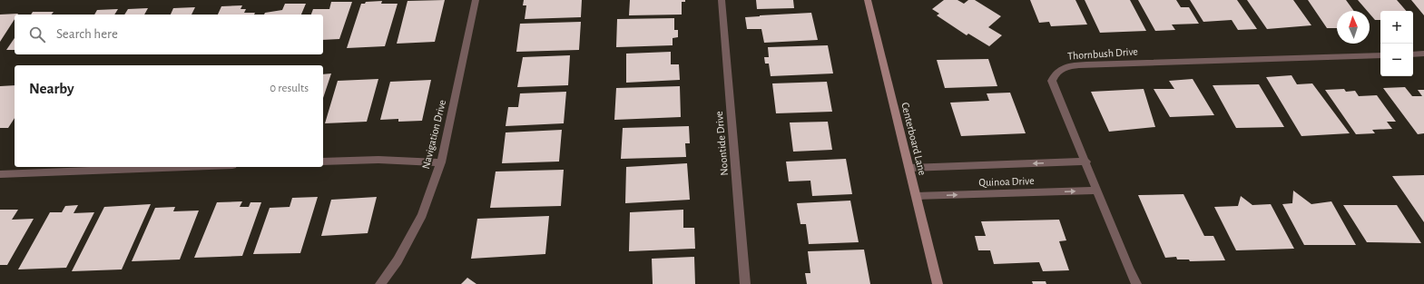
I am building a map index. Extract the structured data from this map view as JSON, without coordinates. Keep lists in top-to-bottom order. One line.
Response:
{"streets":{"street":["Thornbush Drive","Navigation Drive","Centerboard Lane","Noontide Drive","Quinoa Drive"]},"crossings":[["Thornbush Drive","Quinoa Drive"],["Centerboard Lane","Quinoa Drive"]],"north":"top","page":{"map_buttons":["+","−"],"search":"Search here","heading":["Nearby","0 results"]}}
